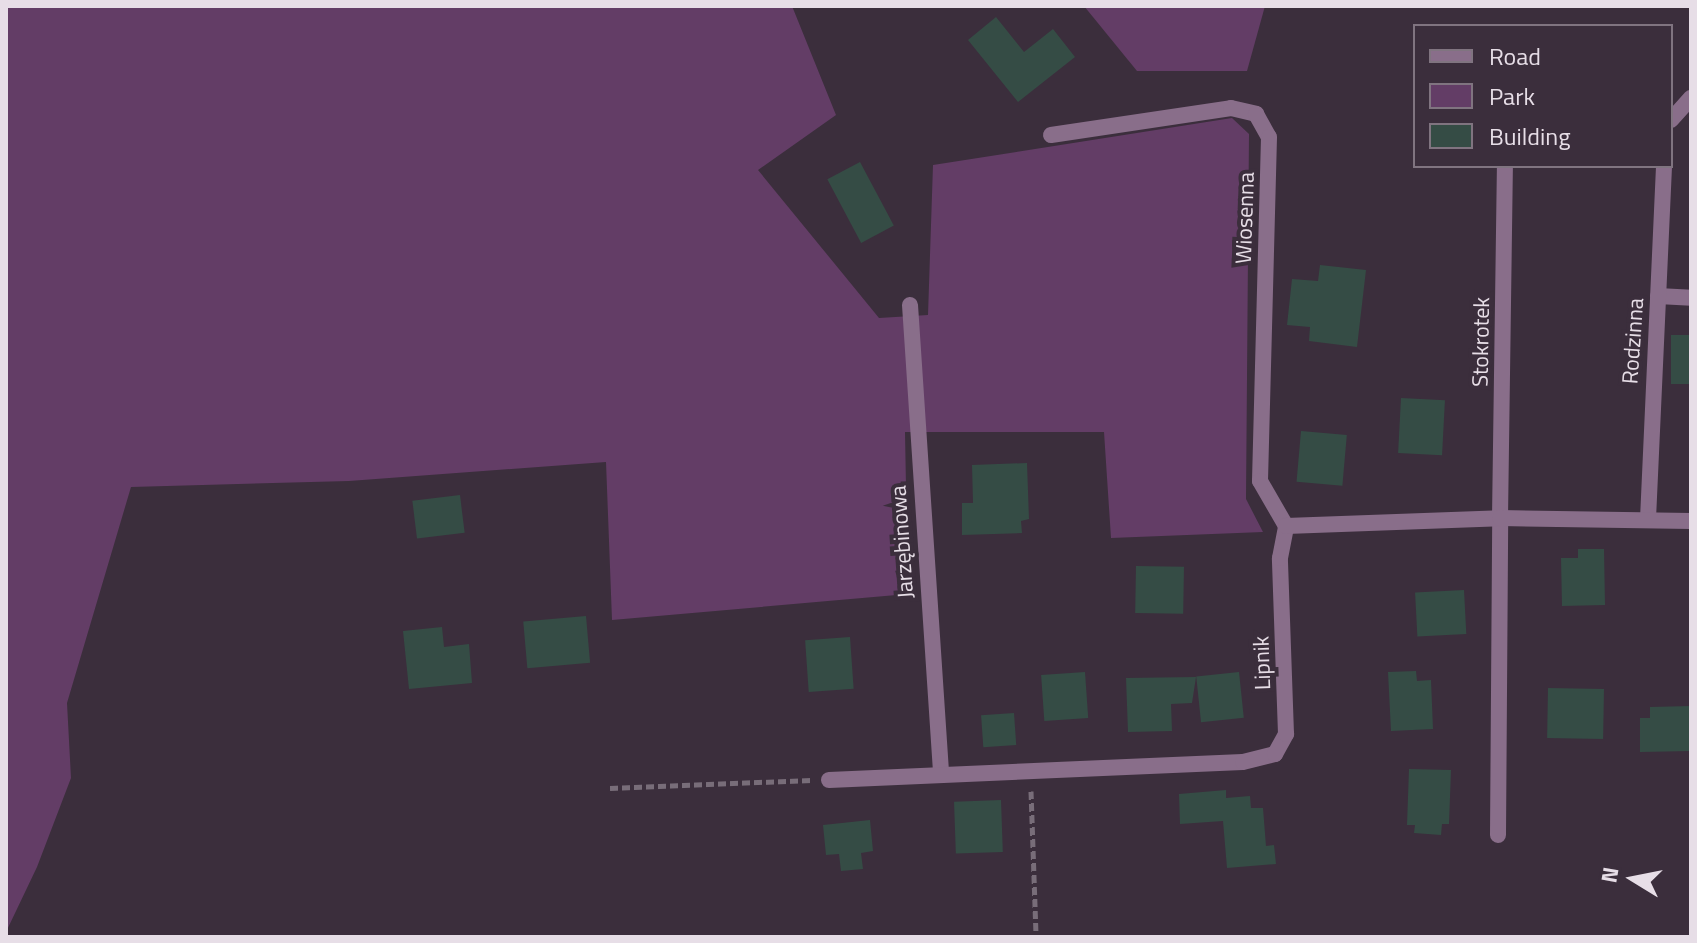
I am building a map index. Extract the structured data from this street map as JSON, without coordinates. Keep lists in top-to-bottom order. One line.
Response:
{"streets":{"street":["Wiosenna","Rodzinna","Stokrotek","Jarzębinowa","Lipnik"]},"crossings":[["Wiosenna","Lipnik"],["Jarzębinowa","Lipnik"]],"legend":["Road","Park","Building"],"north":"left"}
